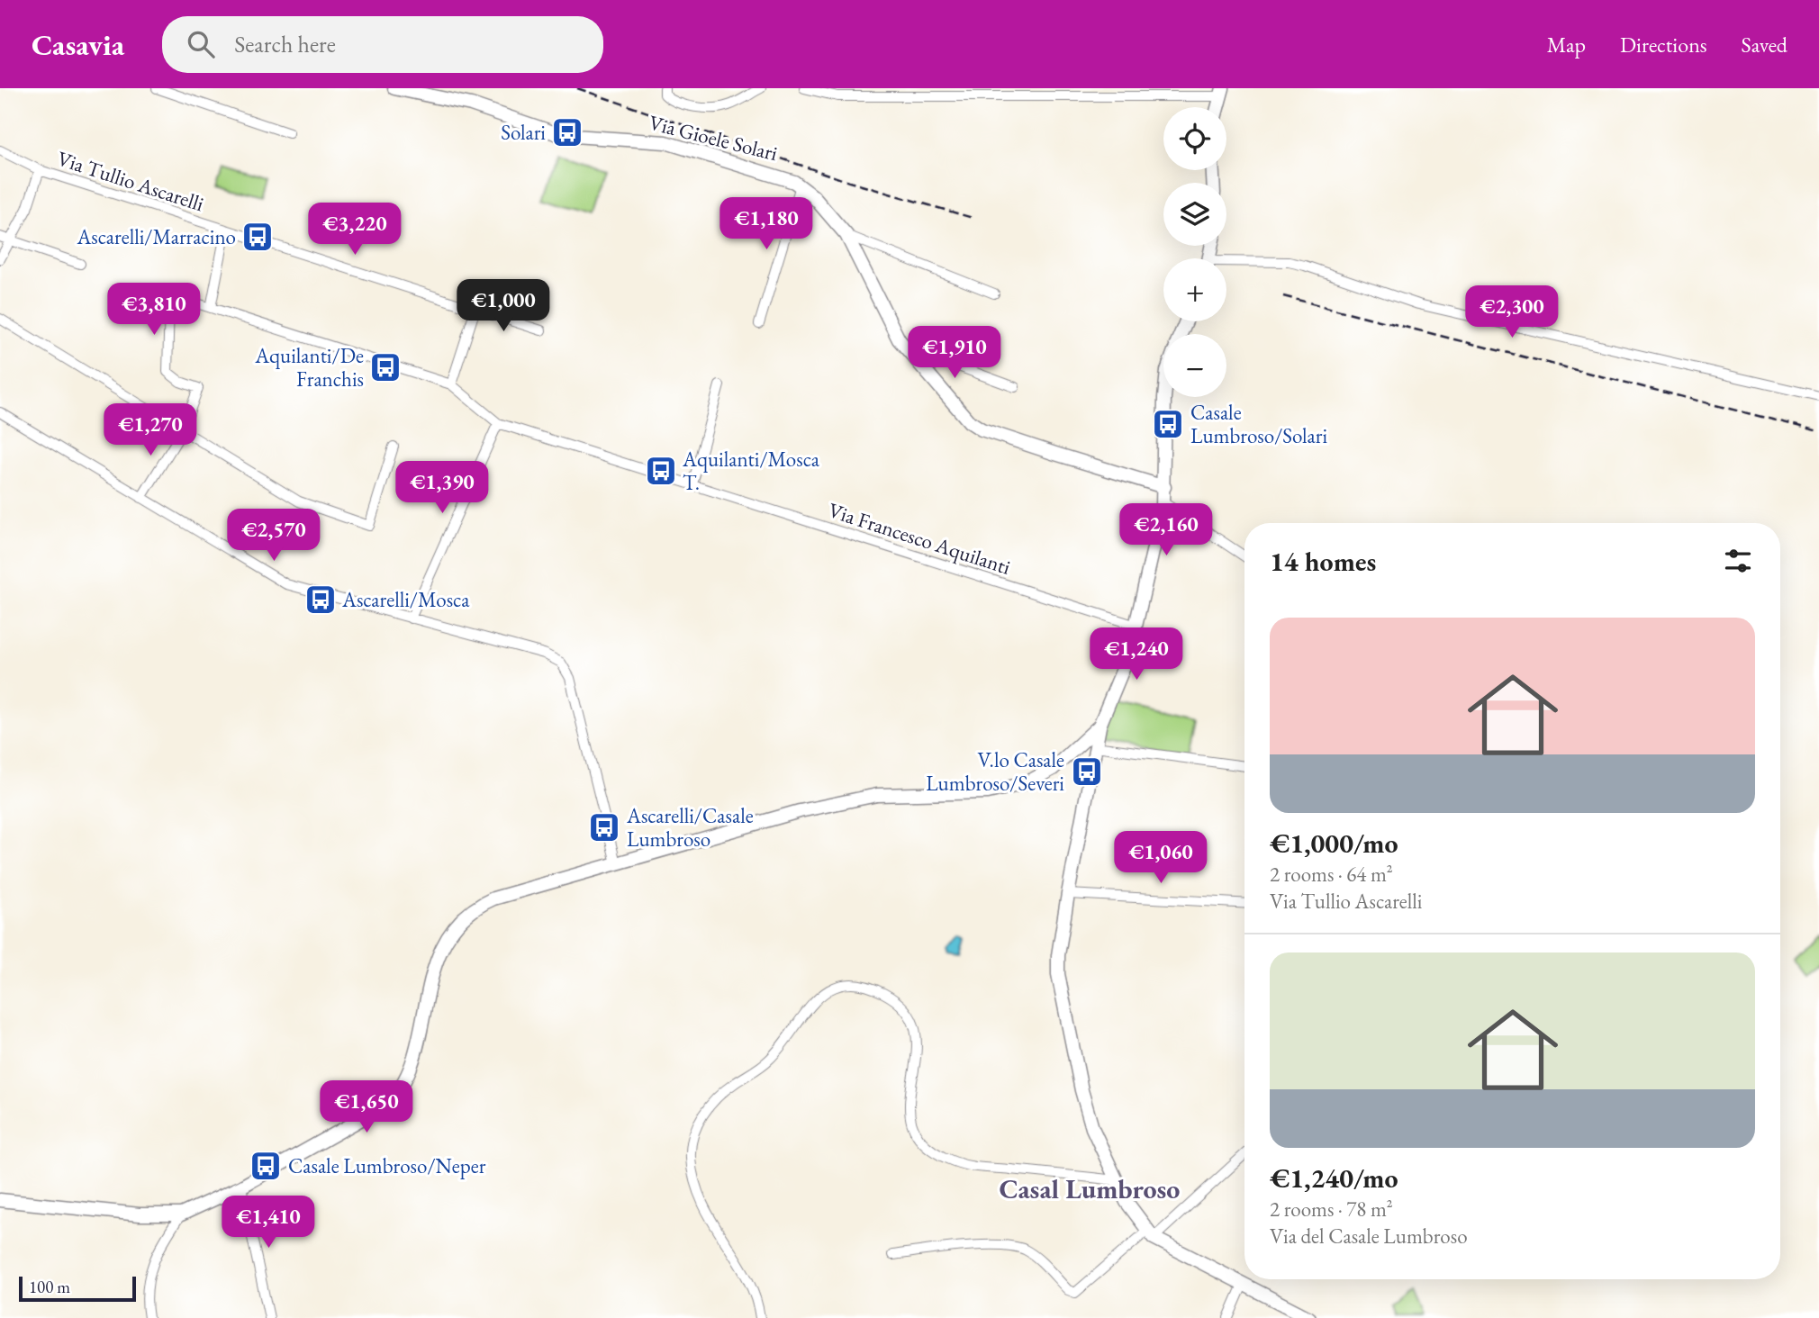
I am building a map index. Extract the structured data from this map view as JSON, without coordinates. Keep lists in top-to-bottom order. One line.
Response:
{"streets":{"street":["Via Gioele Solari","Via Tullio Ascarelli","Via Francesco Aquilanti"]},"districts":["Casal Lumbroso"],"places":{"bus stop":["Solari","Ascarelli/Marracino","Aquilanti/De Franchis","Casale Lumbroso/Solari","Aquilanti/Mosca T.","Ascarelli/Mosca","V.lo Casale Lumbroso/Severi","Ascarelli/Casale Lumbroso","Casale Lumbroso/Neper"]},"scale_bar":"100 m","page":{"header":"Casavia","search":"Search here","nav":["Map","Directions","Saved"],"map_buttons":["+","−"],"price":["€1,180","€3,220","€1,000","€3,810","€2,300","€1,910","€1,270","€1,390","€2,160","€2,570","€1,240","€1,060","€1,650","€1,410"],"heading":"14 homes","list":[{"name":"€1,000/mo","note":"2 rooms · 64 m² · Via Tullio Ascarelli"},{"name":"€1,240/mo","note":"2 rooms · 78 m² · Via del Casale Lumbroso"}],"scale":"100 m"}}
